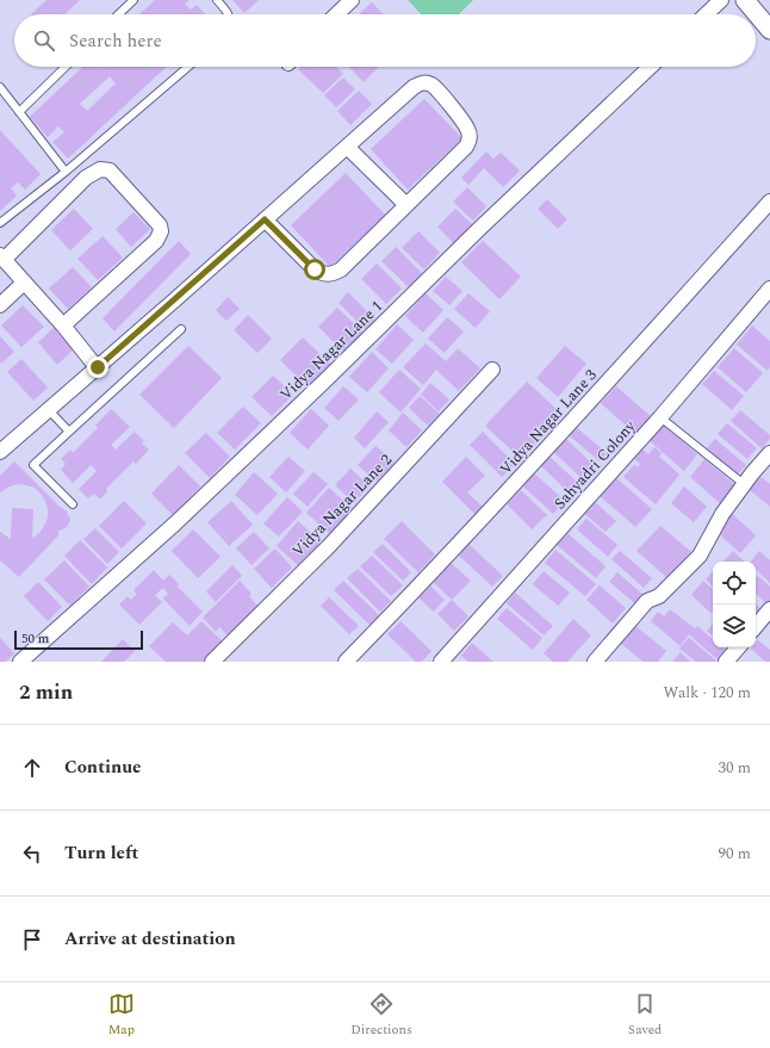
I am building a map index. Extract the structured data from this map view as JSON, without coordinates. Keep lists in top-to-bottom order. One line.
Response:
{"streets":{"street":["Vidya Nagar Lane 1","Vidya Nagar Lane 3","Sahyadri Colony","Vidya Nagar Lane 2"]},"scale_bar":"50 m","page":{"search":"Search here","scale":"50 m","heading":["2 min","Walk · 120 m"],"list":[["Continue","30 m"],["Turn left","90 m"],"Arrive at destination"],"nav":["Map","Directions","Saved"]}}
